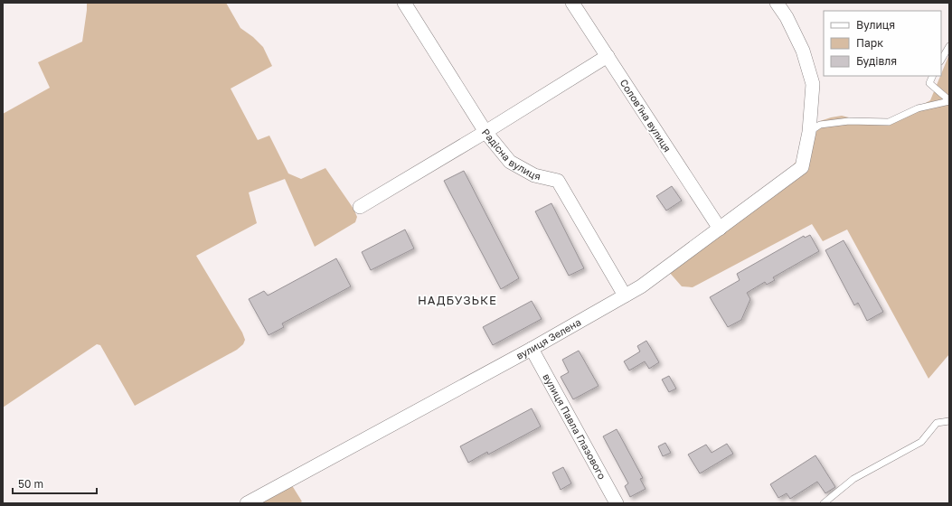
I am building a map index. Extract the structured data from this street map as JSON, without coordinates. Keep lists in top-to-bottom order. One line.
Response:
{"streets":{"street":["Соловʼїна вулиця","Радісна вулиця","вулиця Зелена","вулиця Павла Глазового"]},"crossings":[["Соловʼїна вулиця","вулиця Зелена"],["Радісна вулиця","вулиця Зелена"],["вулиця Зелена","вулиця Павла Глазового"]],"districts":["НАДБУЗЬКЕ"],"legend":["Вулиця","Парк","Будівля"],"scale_bar":"50 m"}
